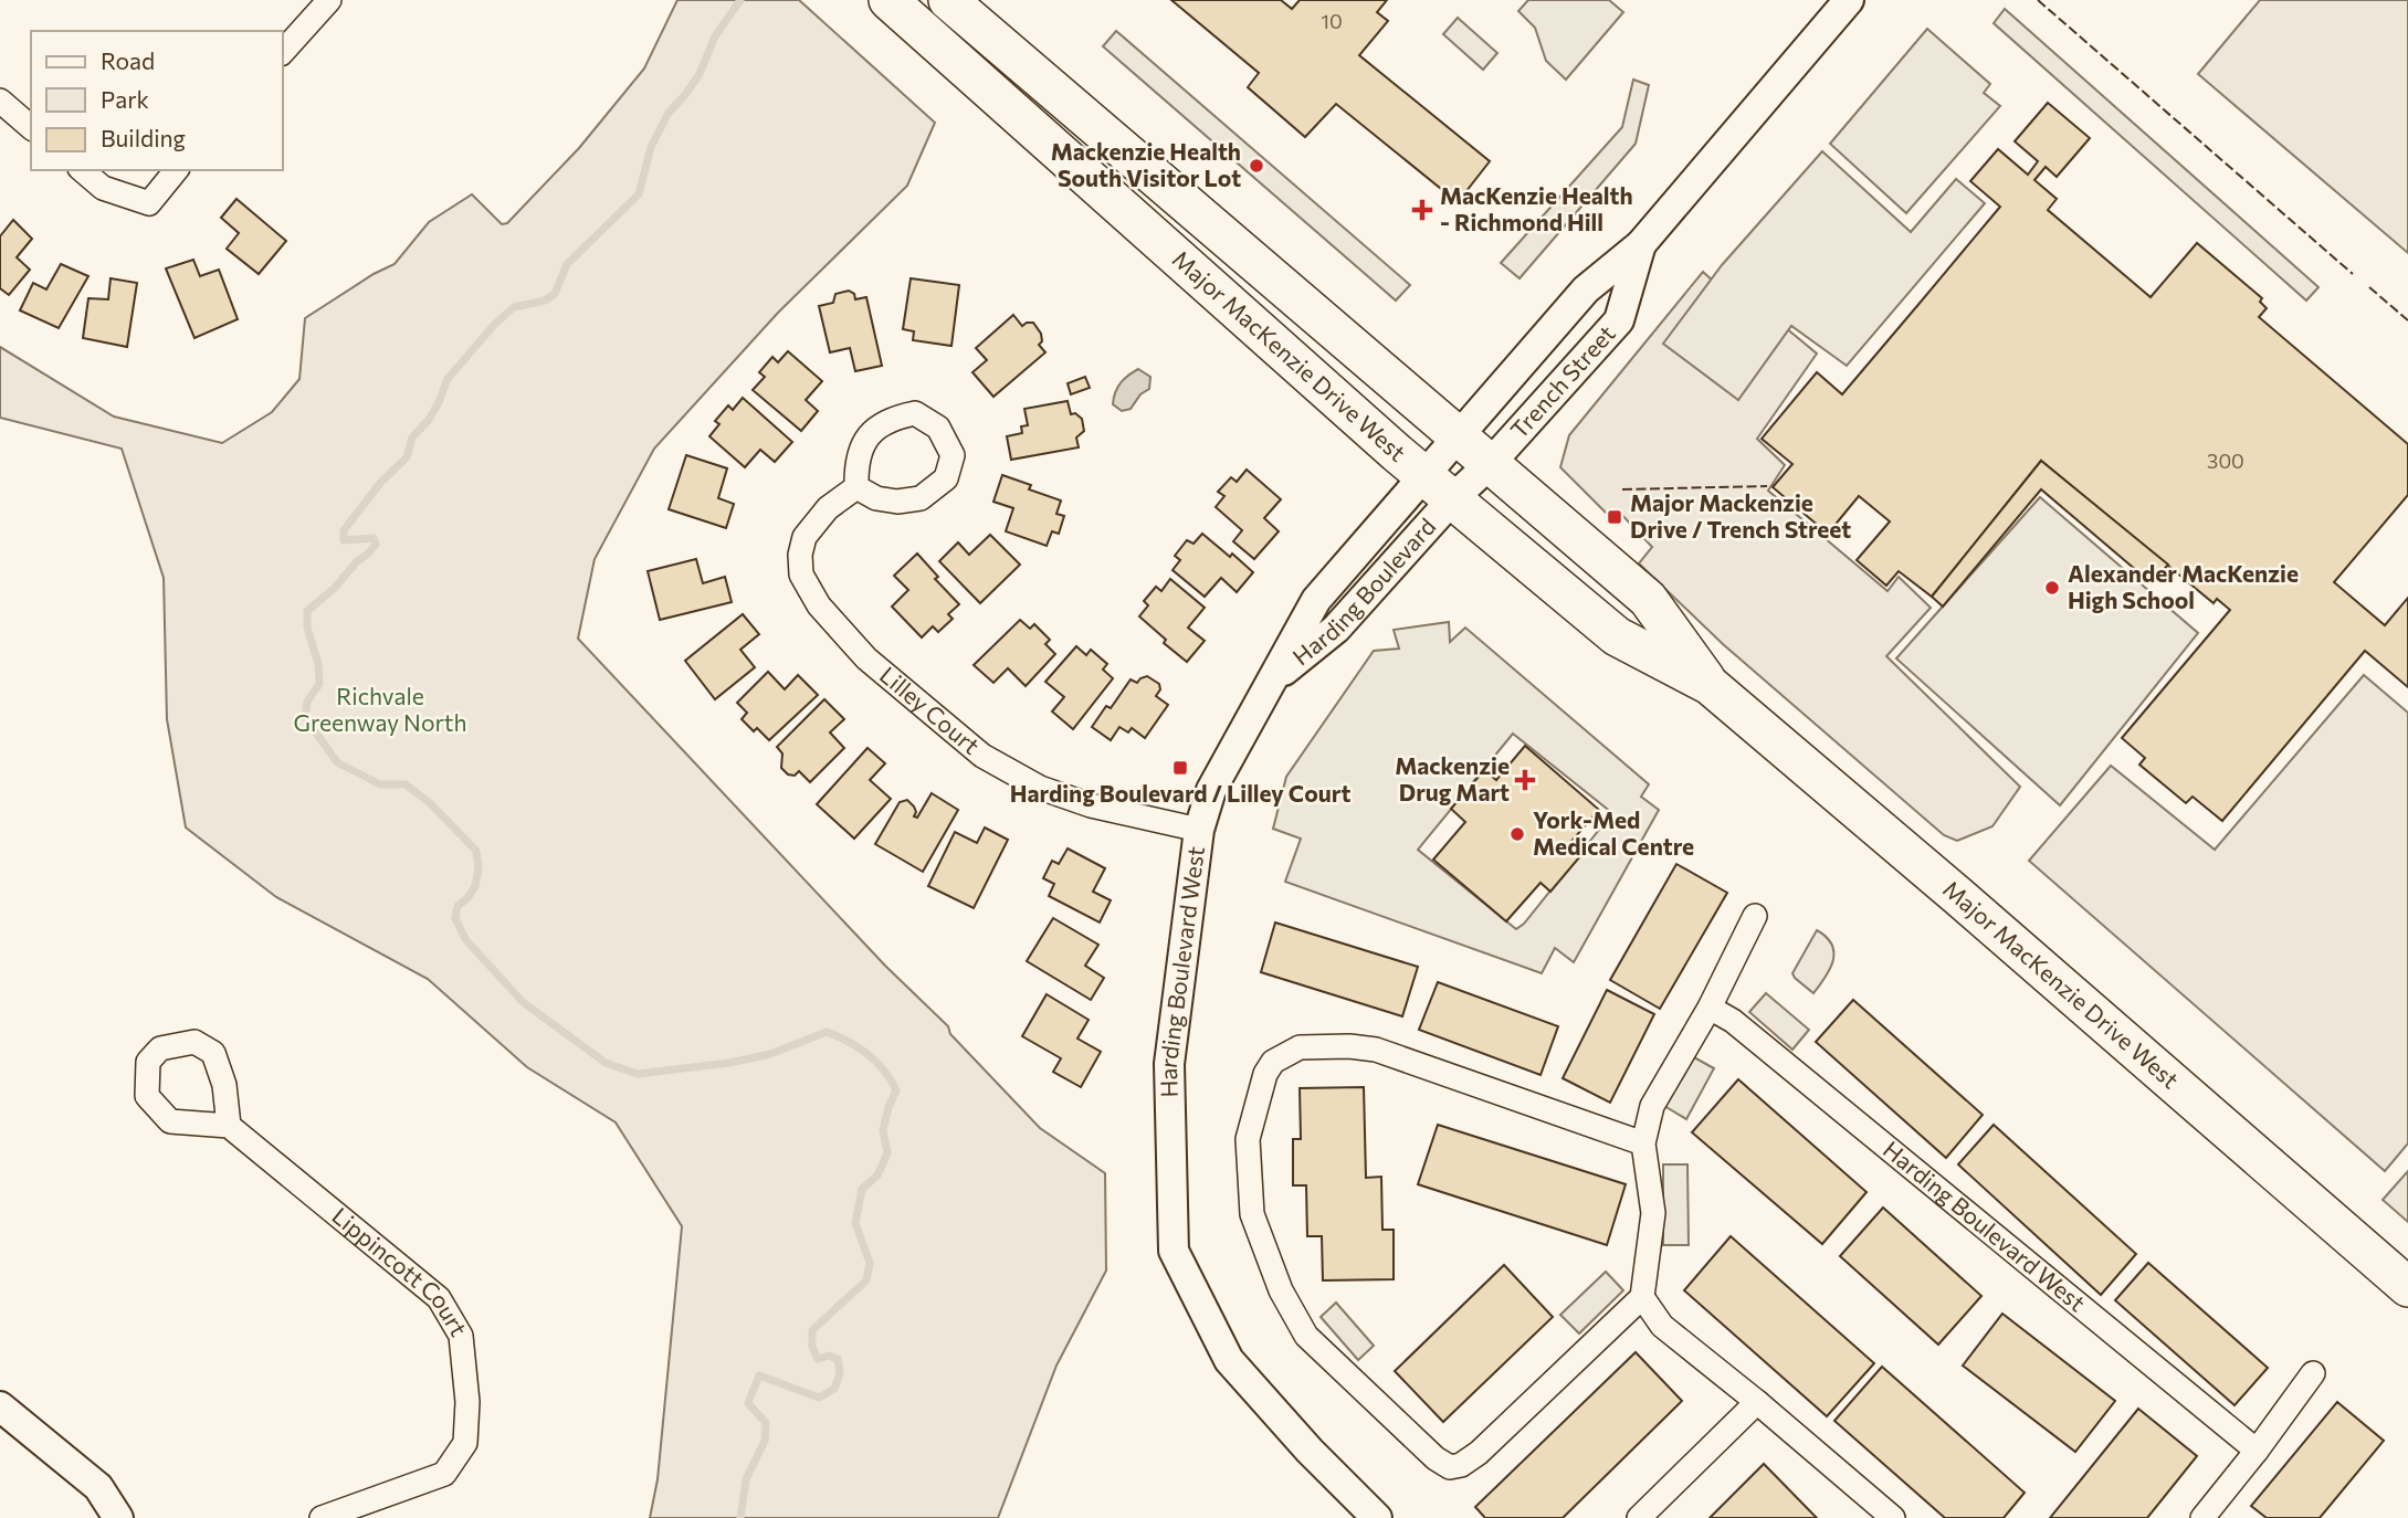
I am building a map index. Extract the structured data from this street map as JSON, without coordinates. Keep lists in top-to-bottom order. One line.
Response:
{"streets":{"main road":["Major MacKenzie Drive West"],"street":["Trench Street","Harding Boulevard","Lilley Court","Harding Boulevard West","Lippincott Court"]},"crossings":[["Major MacKenzie Drive West","Trench Street"],["Major MacKenzie Drive West","Harding Boulevard"],["Major MacKenzie Drive West","Harding Boulevard West"],["Trench Street","Harding Boulevard"],["Trench Street","Harding Boulevard West"],["Harding Boulevard","Harding Boulevard West"],["Lilley Court","Harding Boulevard West"]],"parks":["Richvale Greenway North"],"places":{"other":["Mackenzie Health South Visitor Lot","Alexander MacKenzie High School","York-Med Medical Centre"],"health":["MacKenzie Health - Richmond Hill","Mackenzie Drug Mart"],"transit":["Major Mackenzie Drive / Trench Street","Harding Boulevard / Lilley Court"]},"house_numbers":["10","300"],"legend":["Road","Park","Building"]}
